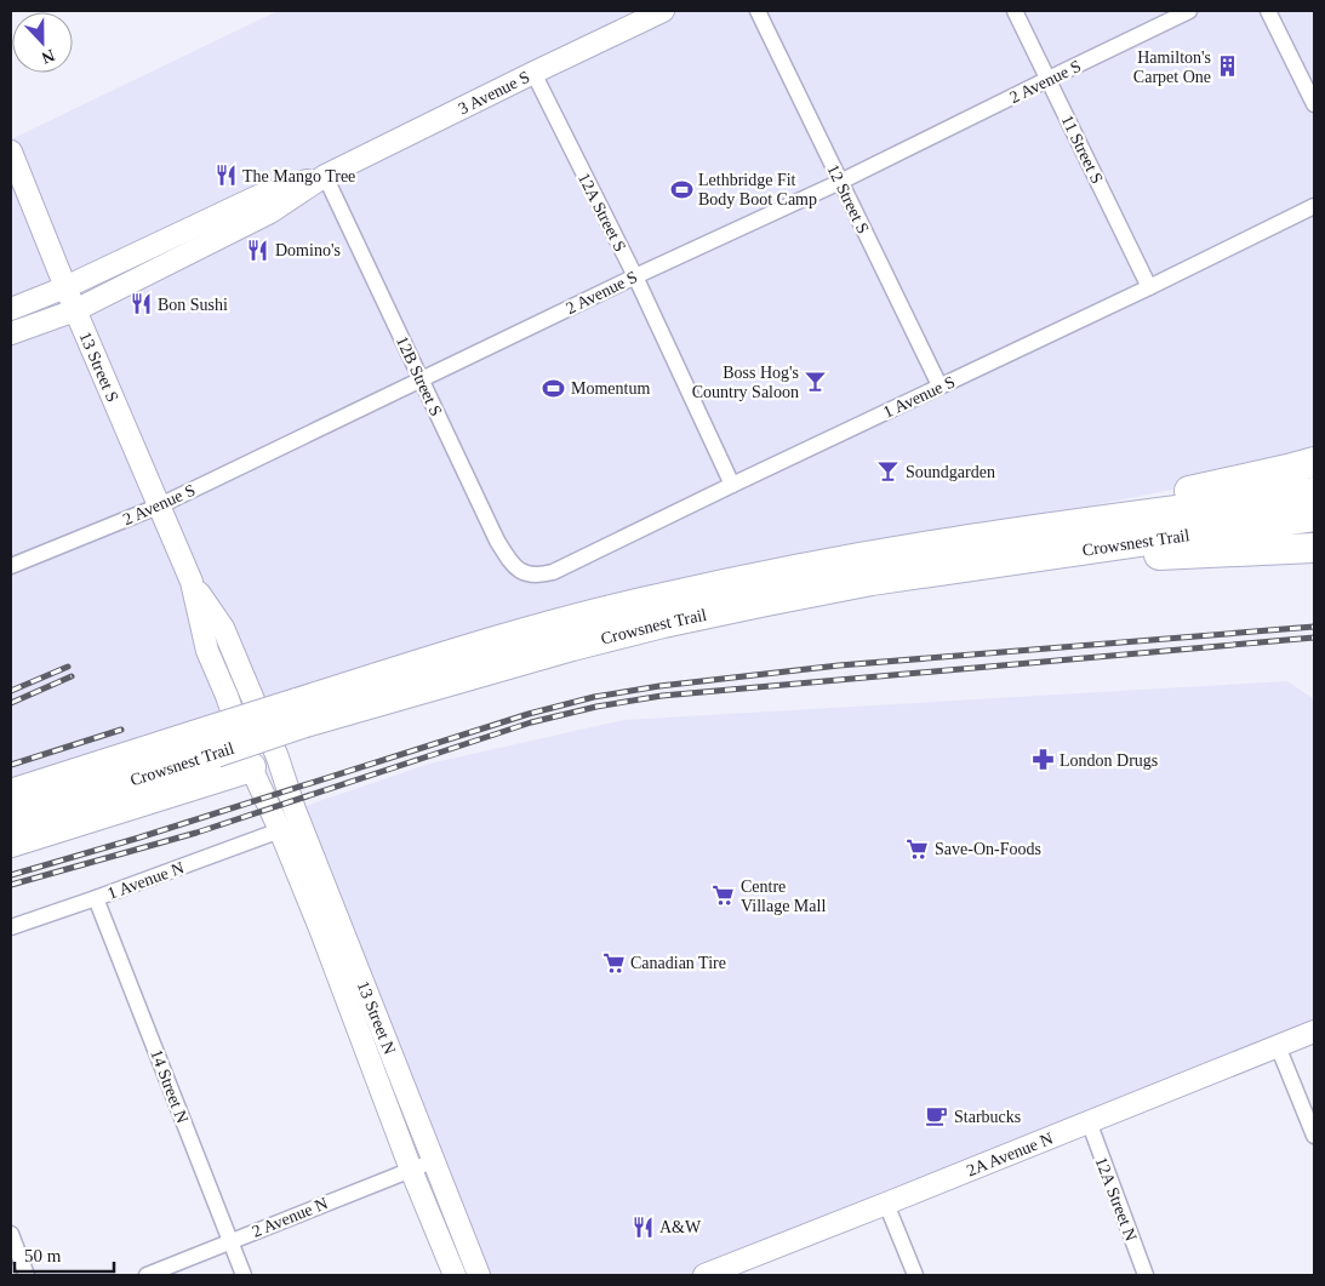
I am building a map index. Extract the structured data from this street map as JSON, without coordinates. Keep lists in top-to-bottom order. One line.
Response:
{"streets":{"highway":["Crowsnest Trail"],"street":["2 Avenue S","3 Avenue S","11 Street S","12 Street S","12A Street S","13 Street S","12B Street S","1 Avenue S","1 Avenue N","13 Street N","14 Street N","2A Avenue N","12A Street N","2 Avenue N"]},"crossings":[["2 Avenue S","11 Street S"],["2 Avenue S","12 Street S"],["2 Avenue S","12A Street S"],["2 Avenue S","13 Street S"],["2 Avenue S","12B Street S"],["3 Avenue S","12A Street S"],["3 Avenue S","13 Street S"],["3 Avenue S","12B Street S"],["11 Street S","1 Avenue S"],["12 Street S","1 Avenue S"],["12A Street S","1 Avenue S"],["13 Street S","13 Street N"],["12B Street S","1 Avenue S"],["1 Avenue N","13 Street N"],["1 Avenue N","14 Street N"],["13 Street N","2 Avenue N"],["14 Street N","2 Avenue N"],["2A Avenue N","12A Street N"]],"places":{"building":["Hamilton's Carpet One"],"restaurant":["The Mango Tree","Domino's","Bon Sushi","A&W"],"sports":["Lethbridge Fit Body Boot Camp","Momentum"],"bar":["Boss Hog's Country Saloon","Soundgarden"],"pharmacy":["London Drugs"],"supermarket":["Save-On-Foods","Centre Village Mall","Canadian Tire"],"cafe":["Starbucks"]},"scale_bar":"50 m","north":"bottom"}
